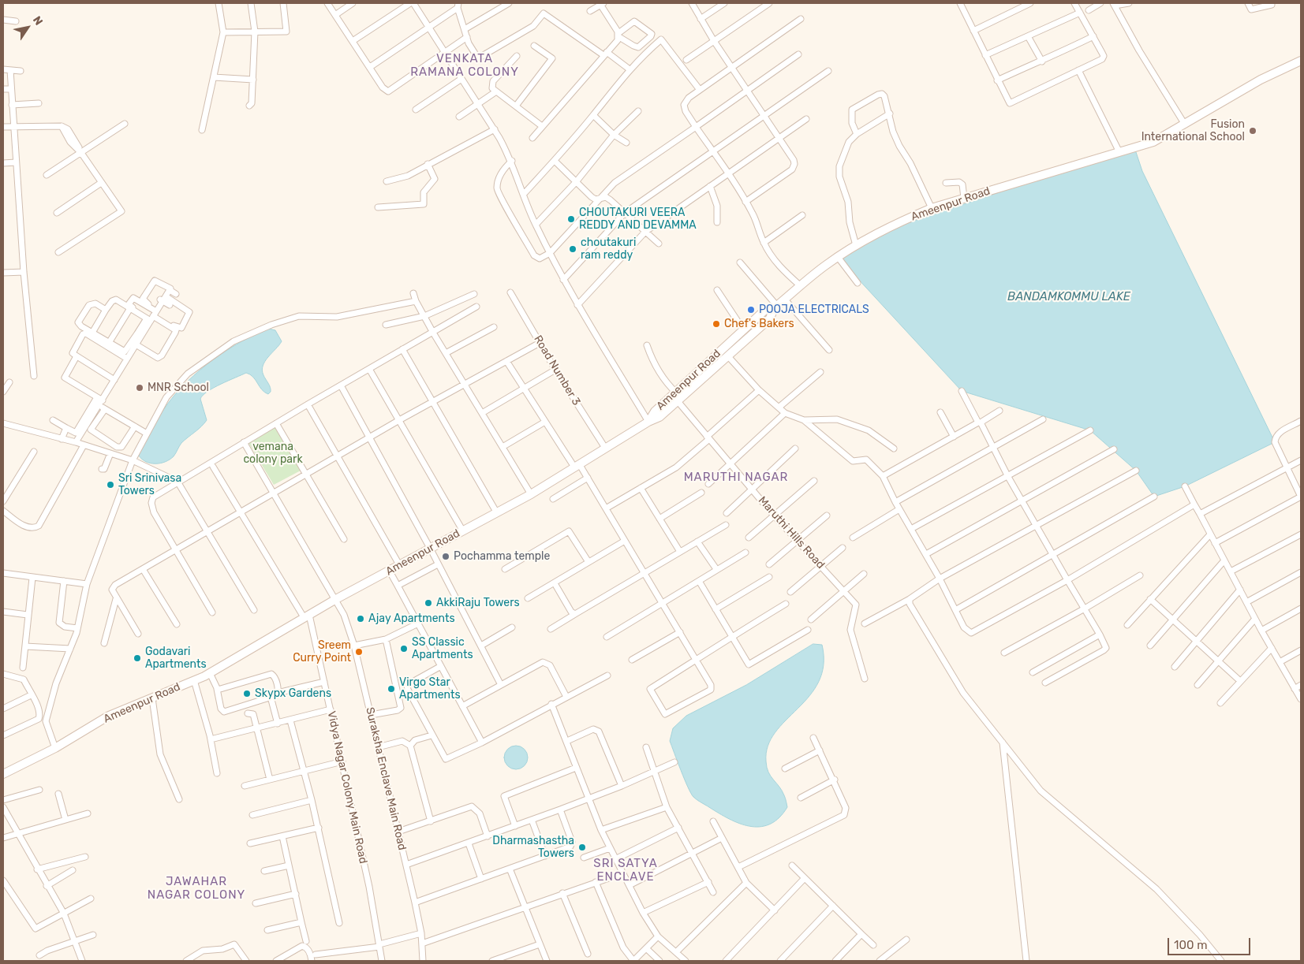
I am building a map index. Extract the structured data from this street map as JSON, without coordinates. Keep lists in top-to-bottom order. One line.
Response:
{"streets":{"street":["Ameenpur Road","Road Number 3","Maruthi Hills Road","Suraksha Enclave Main Road","Vidya Nagar Colony Main Road"]},"crossings":[["Ameenpur Road","Road Number 3"],["Ameenpur Road","Suraksha Enclave Main Road"],["Ameenpur Road","Vidya Nagar Colony Main Road"]],"districts":["VENKATA RAMANA COLONY","MARUTHI NAGAR","SRI SATYA ENCLAVE","JAWAHAR NAGAR COLONY"],"water":["BANDAMKOMMU LAKE"],"parks":["vemana colony park"],"places":["Fusion International School","CHOUTAKURI VEERA REDDY AND DEVAMMA","choutakuri ram reddy","POOJA ELECTRICALS","Chef's Bakers","MNR School","Sri Srinivasa Towers","Pochamma temple","AkkiRaju Towers","Ajay Apartments","SS Classic Apartments","Sreem Curry Point","Godavari Apartments","Virgo Star Apartments","Skypx Gardens","Dharmashastha Towers"],"scale_bar":"100 m","north":"top right"}
